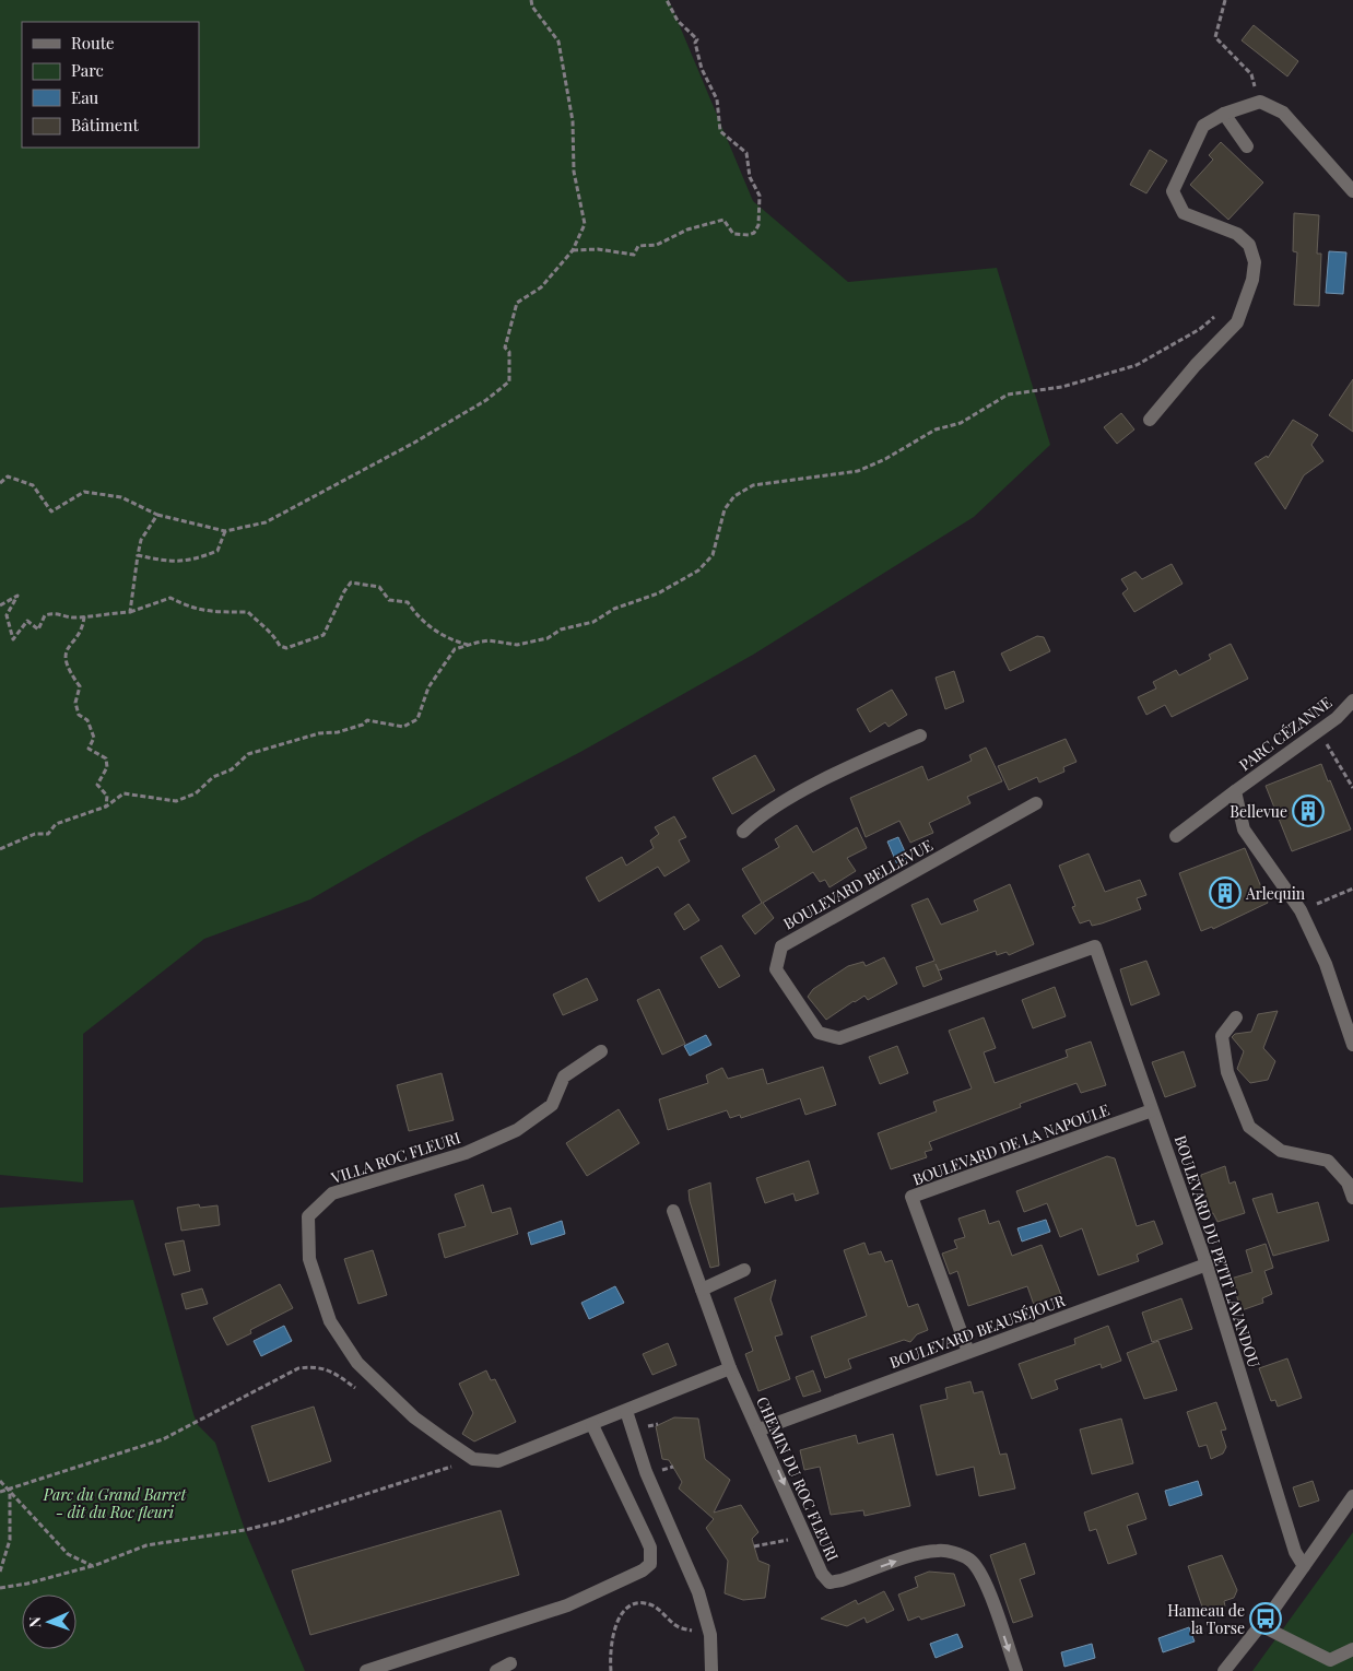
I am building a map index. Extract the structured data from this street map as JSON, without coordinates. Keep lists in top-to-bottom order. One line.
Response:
{"streets":{"street":["PARC CÉZANNE","BOULEVARD BELLEVUE","BOULEVARD DE LA NAPOULE","VILLA ROC FLEURI","BOULEVARD DU PETIT LAVANDOU","BOULEVARD BEAUSÉJOUR","CHEMIN DU ROC FLEURI"]},"crossings":[["BOULEVARD BELLEVUE","BOULEVARD DU PETIT LAVANDOU"],["BOULEVARD DE LA NAPOULE","BOULEVARD DU PETIT LAVANDOU"],["BOULEVARD DE LA NAPOULE","BOULEVARD BEAUSÉJOUR"],["BOULEVARD DU PETIT LAVANDOU","BOULEVARD BEAUSÉJOUR"],["BOULEVARD BEAUSÉJOUR","CHEMIN DU ROC FLEURI"]],"one_way":["CHEMIN DU ROC FLEURI"],"parks":["Parc du Grand Barret - dit du Roc fleuri"],"places":{"building":["Bellevue","Arlequin"],"bus stop":["Hameau de la Torse"]},"legend":["Route","Parc","Eau","Bâtiment"],"north":"left"}
